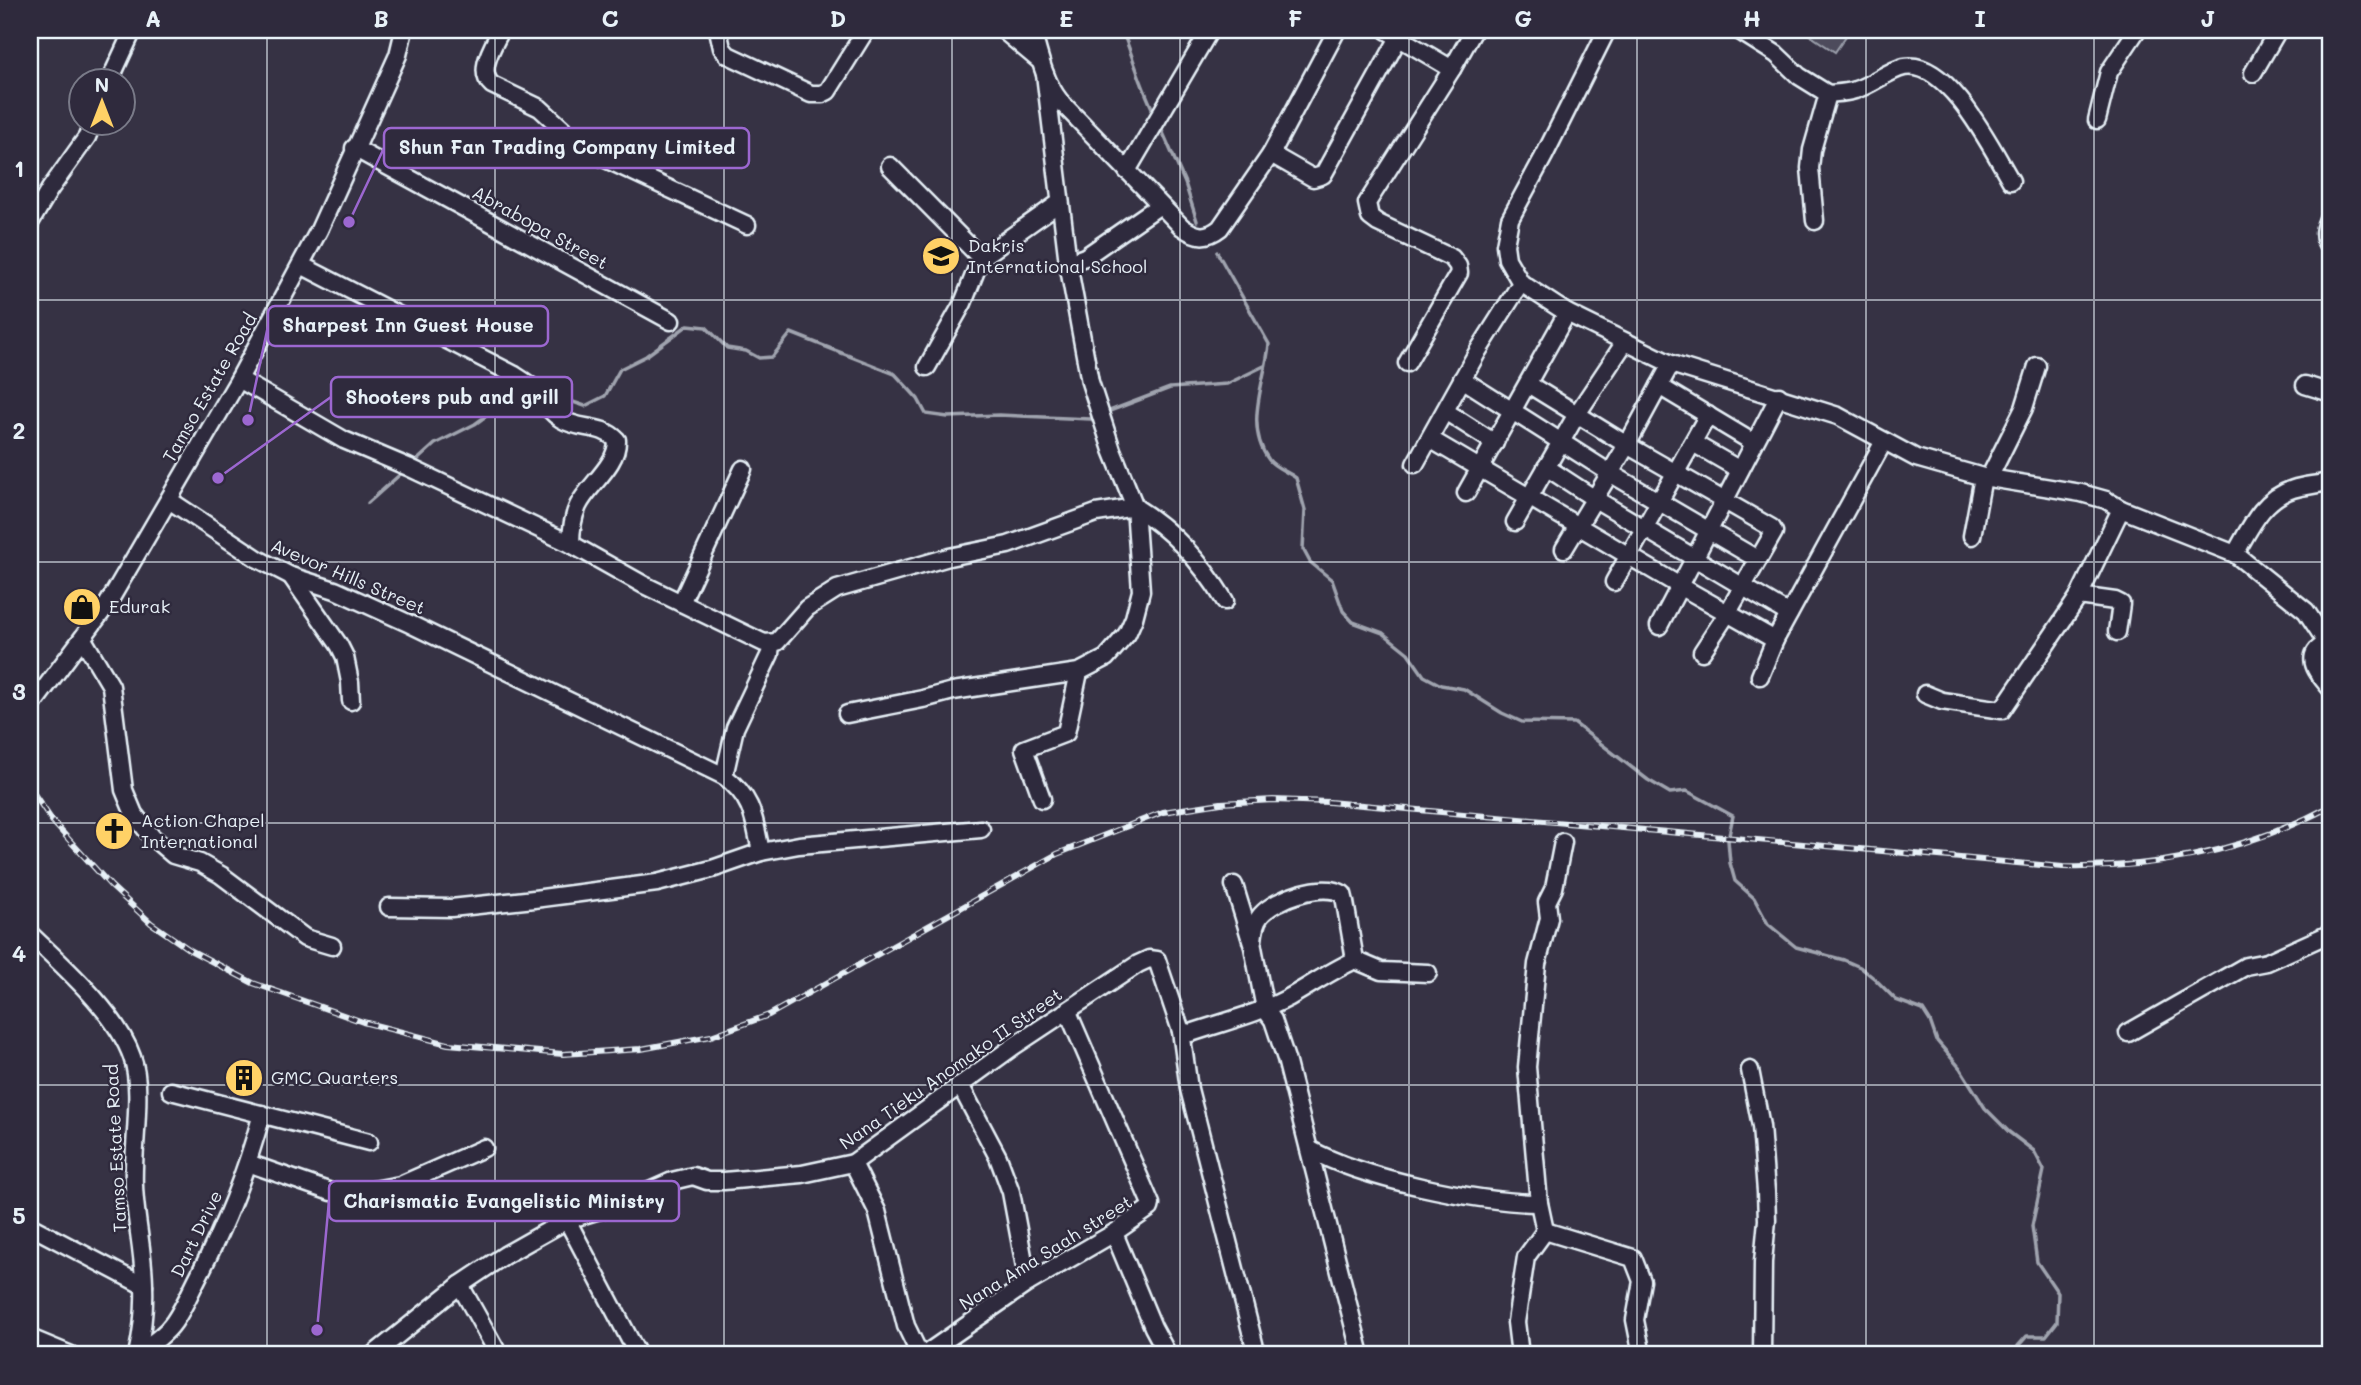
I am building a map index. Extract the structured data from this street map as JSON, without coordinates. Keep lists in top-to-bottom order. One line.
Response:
{"streets":{"street":["Abrabopa Street","Tamso Estate Road","Avevor Hills Street","Nana Tieku Anomako II Street","Dart Drive","Nana Ama Saah street"]},"crossings":[["Abrabopa Street","Tamso Estate Road"],["Tamso Estate Road","Avevor Hills Street"],["Tamso Estate Road","Dart Drive"],["Nana Tieku Anomako II Street","Nana Ama Saah street"]],"places":{"other":["Shun Fan Trading Company Limited","Sharpest Inn Guest House","Shooters pub and grill","Charismatic Evangelistic Ministry"],"school or university":["Dakris International School"],"shop":["Edurak"],"church":["Action Chapel International"],"building":["GMC Quarters"]},"north":"top","grid":{"columns":["A","B","C","D","E","F","G","H","I","J"],"rows":["1","2","3","4","5"]}}
